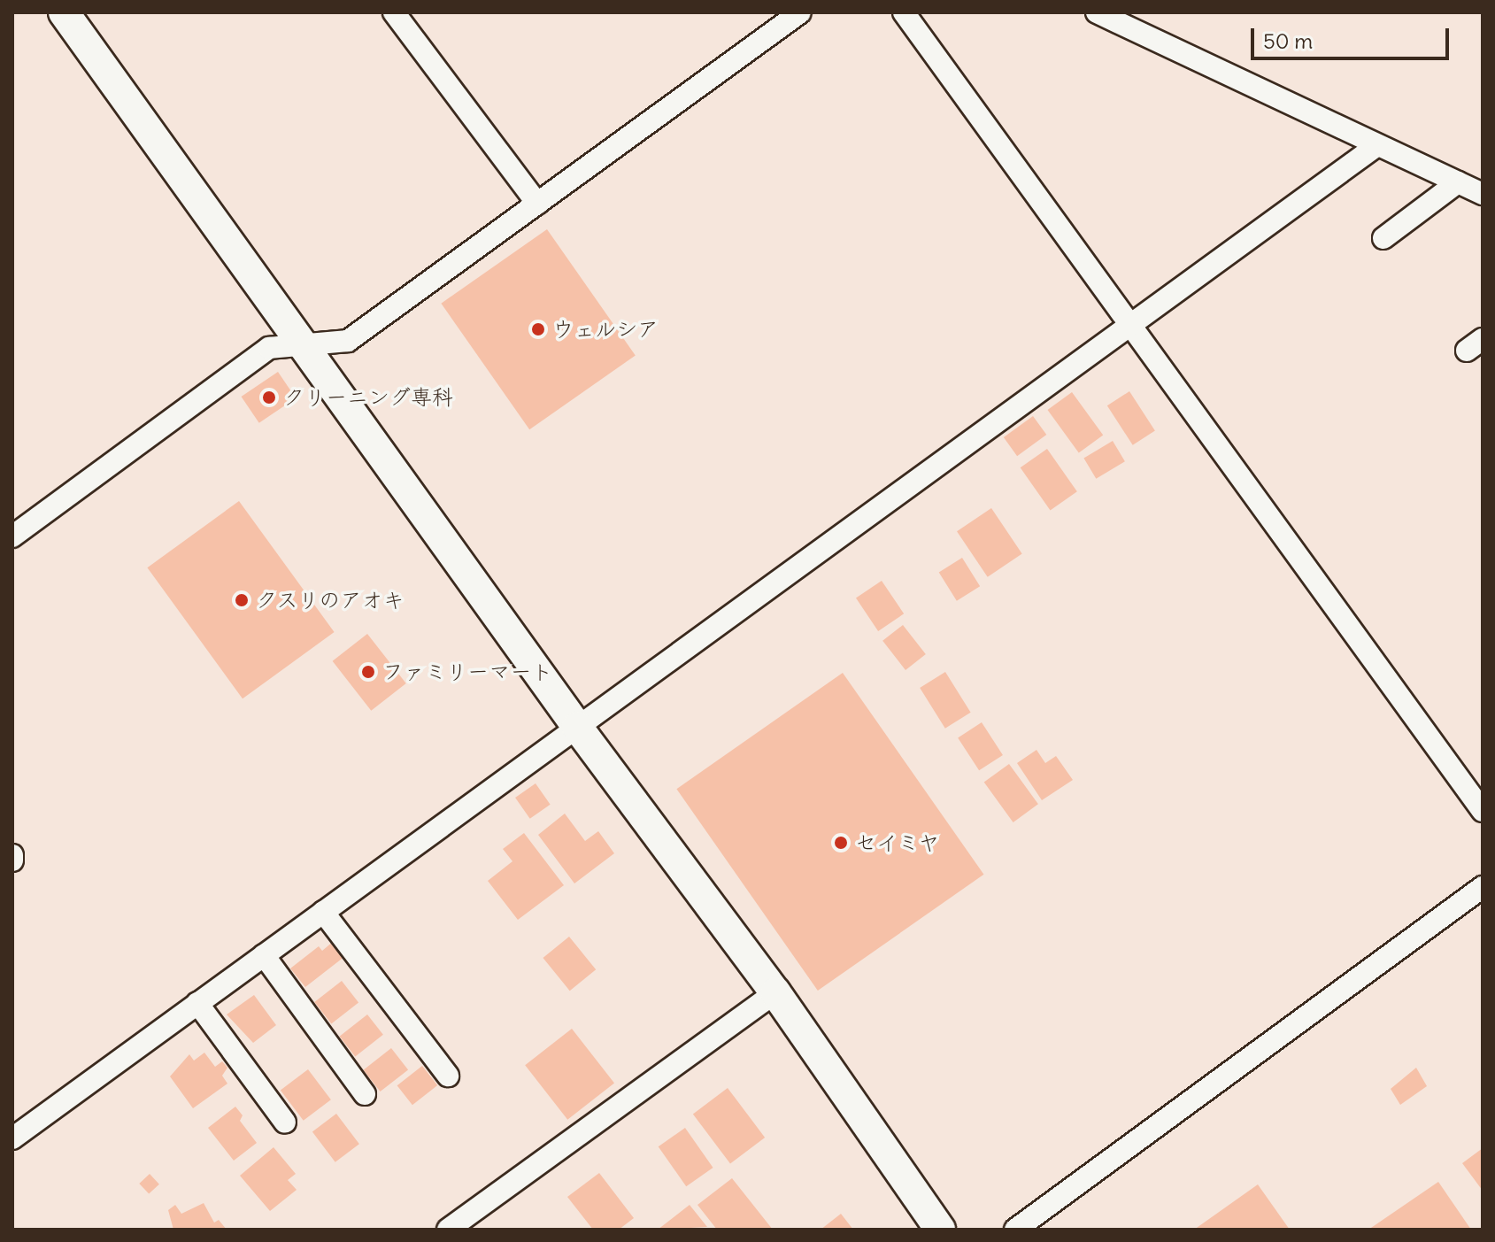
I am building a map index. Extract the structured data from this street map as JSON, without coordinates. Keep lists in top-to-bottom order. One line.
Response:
{"places":["ウェルシア","クリーニング専科","クスリのアオキ","ファミリーマート","セイミヤ"],"scale_bar":"50 m"}
